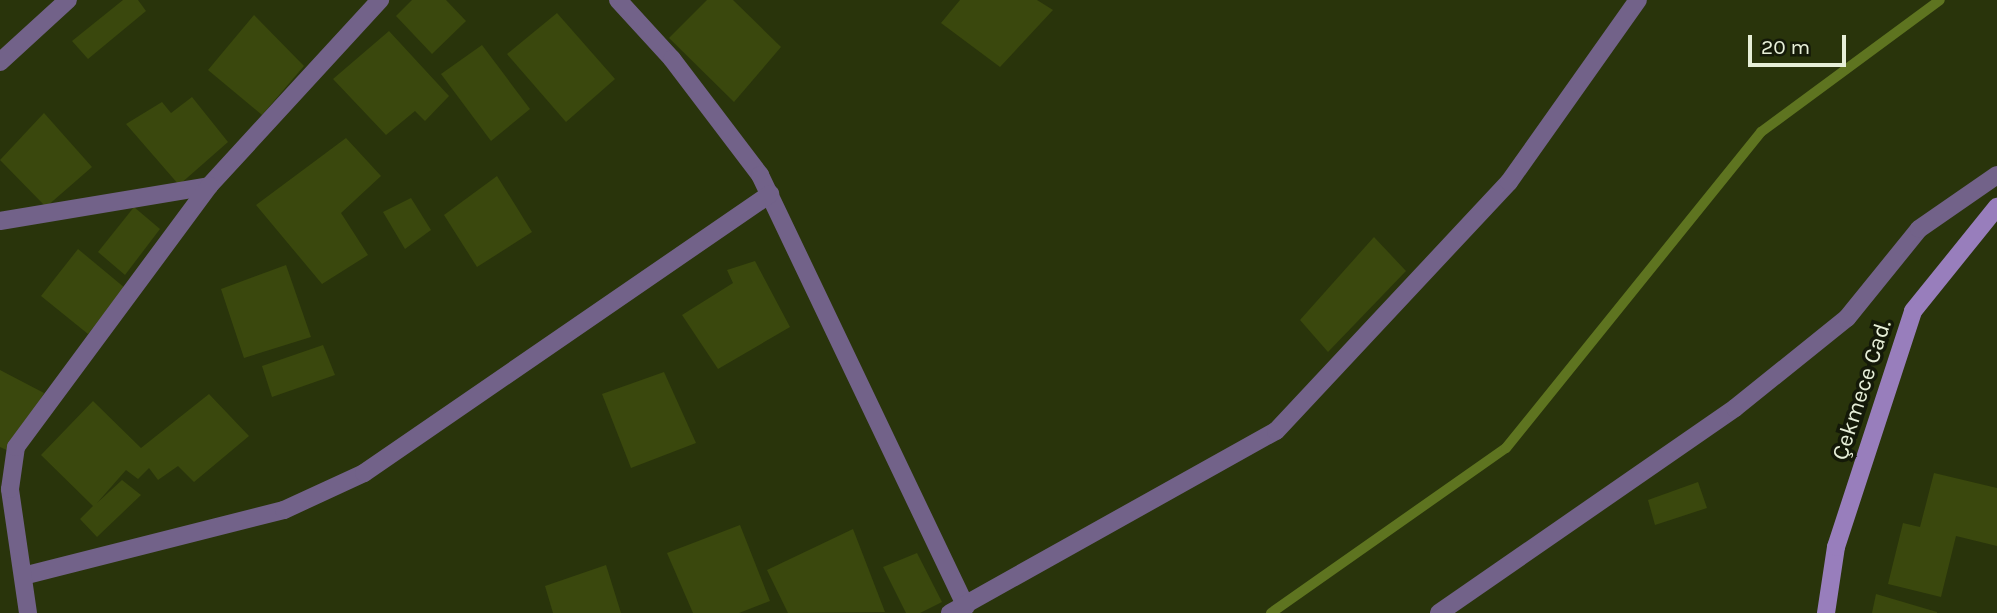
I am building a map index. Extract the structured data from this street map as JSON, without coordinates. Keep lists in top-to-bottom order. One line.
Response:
{"streets":{"street":["Çekmece Cad."]},"scale_bar":"20 m"}
